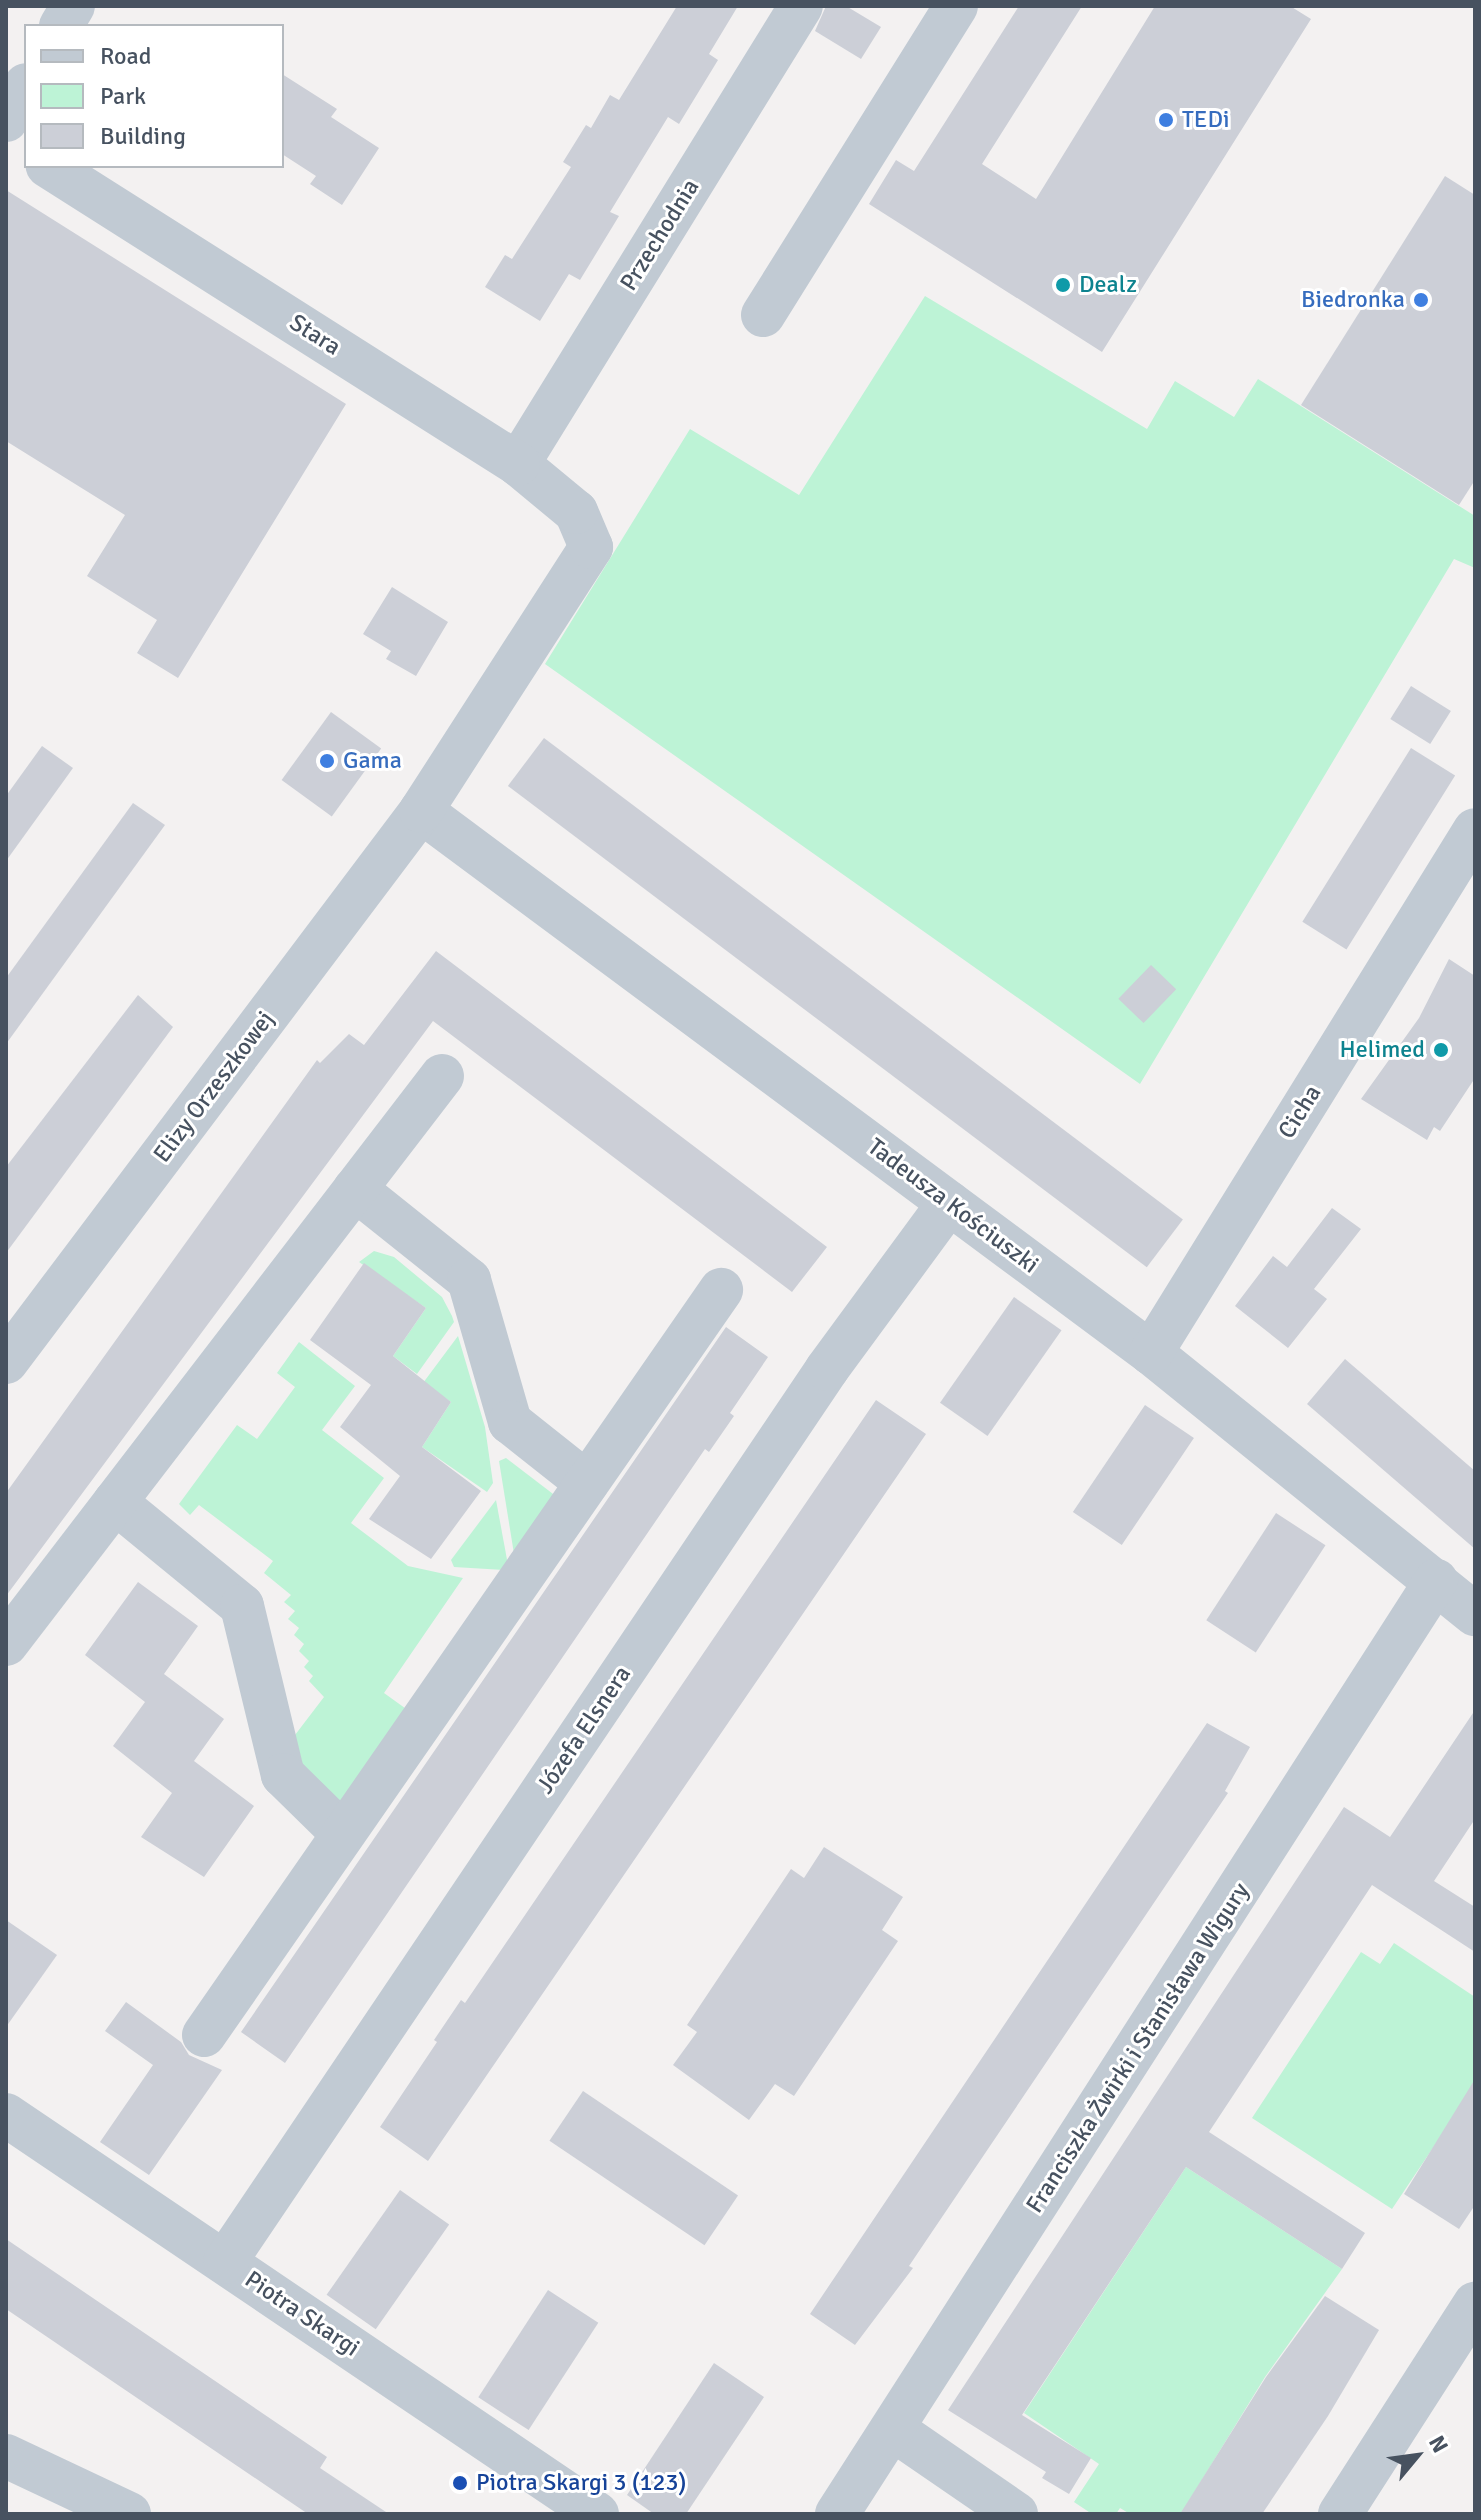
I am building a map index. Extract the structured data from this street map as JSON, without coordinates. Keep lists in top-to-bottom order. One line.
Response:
{"streets":{"street":["Przechodnia","Stara","Elizy Orzeszkowej","Cicha","Tadeusza Kościuszki","Józefa Elsnera","Franciszka Żwirki i Stanisława Wigury","Piotra Skargi"]},"crossings":[["Przechodnia","Stara"],["Stara","Elizy Orzeszkowej"],["Stara","Tadeusza Kościuszki"],["Elizy Orzeszkowej","Tadeusza Kościuszki"],["Cicha","Tadeusza Kościuszki"],["Tadeusza Kościuszki","Józefa Elsnera"],["Tadeusza Kościuszki","Franciszka Żwirki i Stanisława Wigury"],["Józefa Elsnera","Piotra Skargi"]],"places":["TEDi","Dealz","Biedronka","Gama","Helimed","Piotra Skargi 3 (123)"],"legend":["Road","Park","Building"],"north":"top right"}
